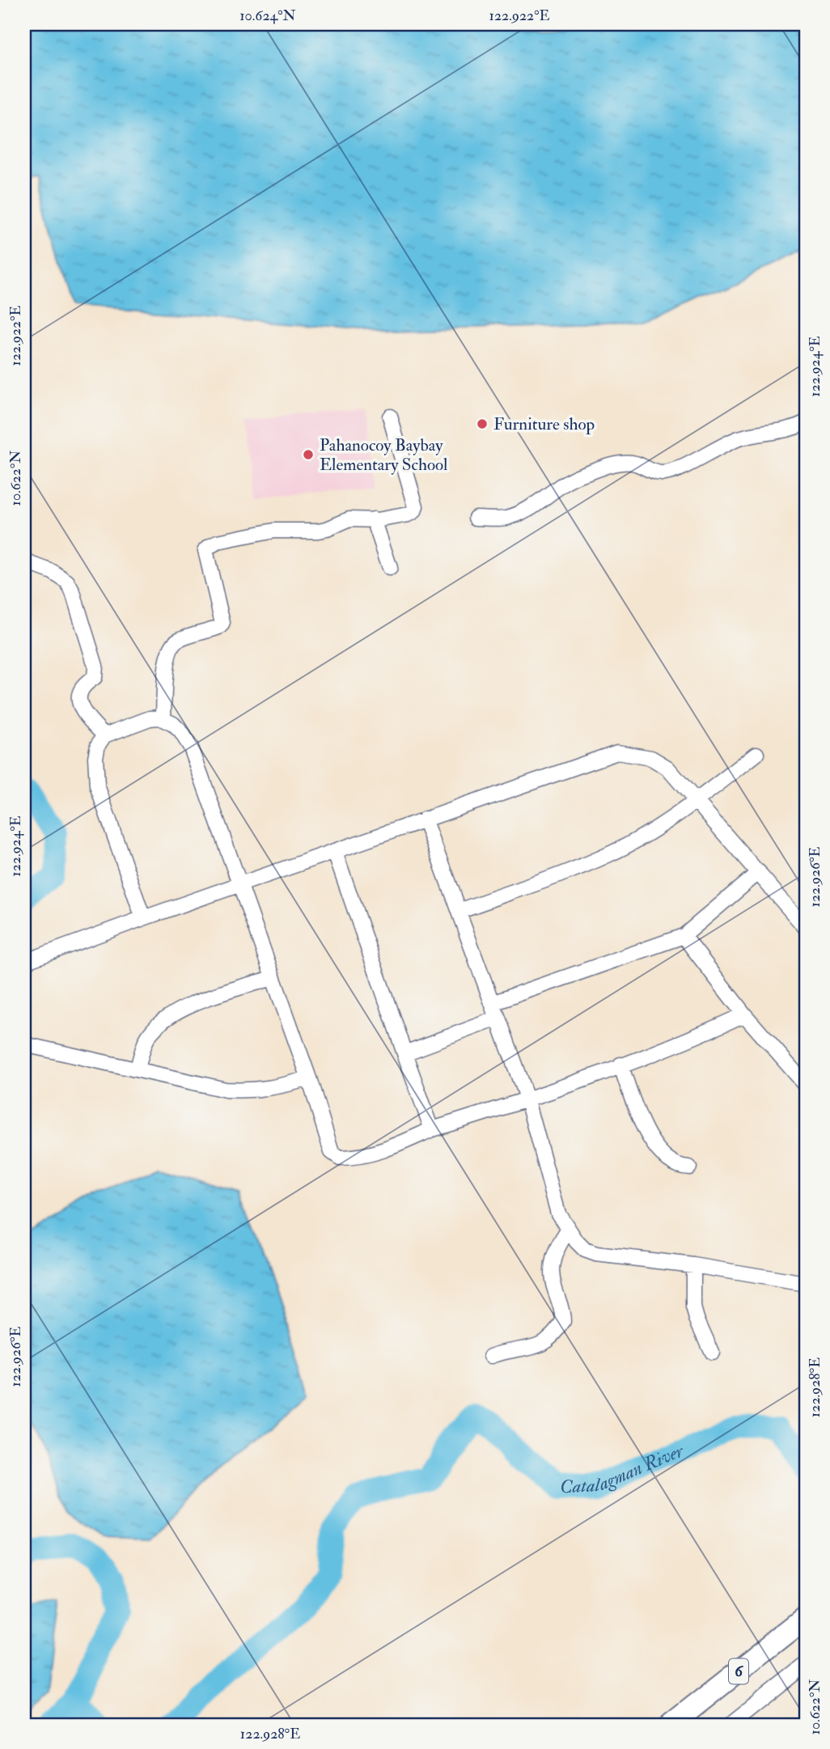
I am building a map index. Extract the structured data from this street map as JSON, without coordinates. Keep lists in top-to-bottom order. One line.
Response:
{"streets":{"main road":["6"]},"water":["Catalagman River"],"places":["Furniture shop","Pahanocoy Baybay Elementary School"],"coordinates":["10.624°N","122.922°E","122.924°E","10.622°N","122.926°E","122.928°E"]}
